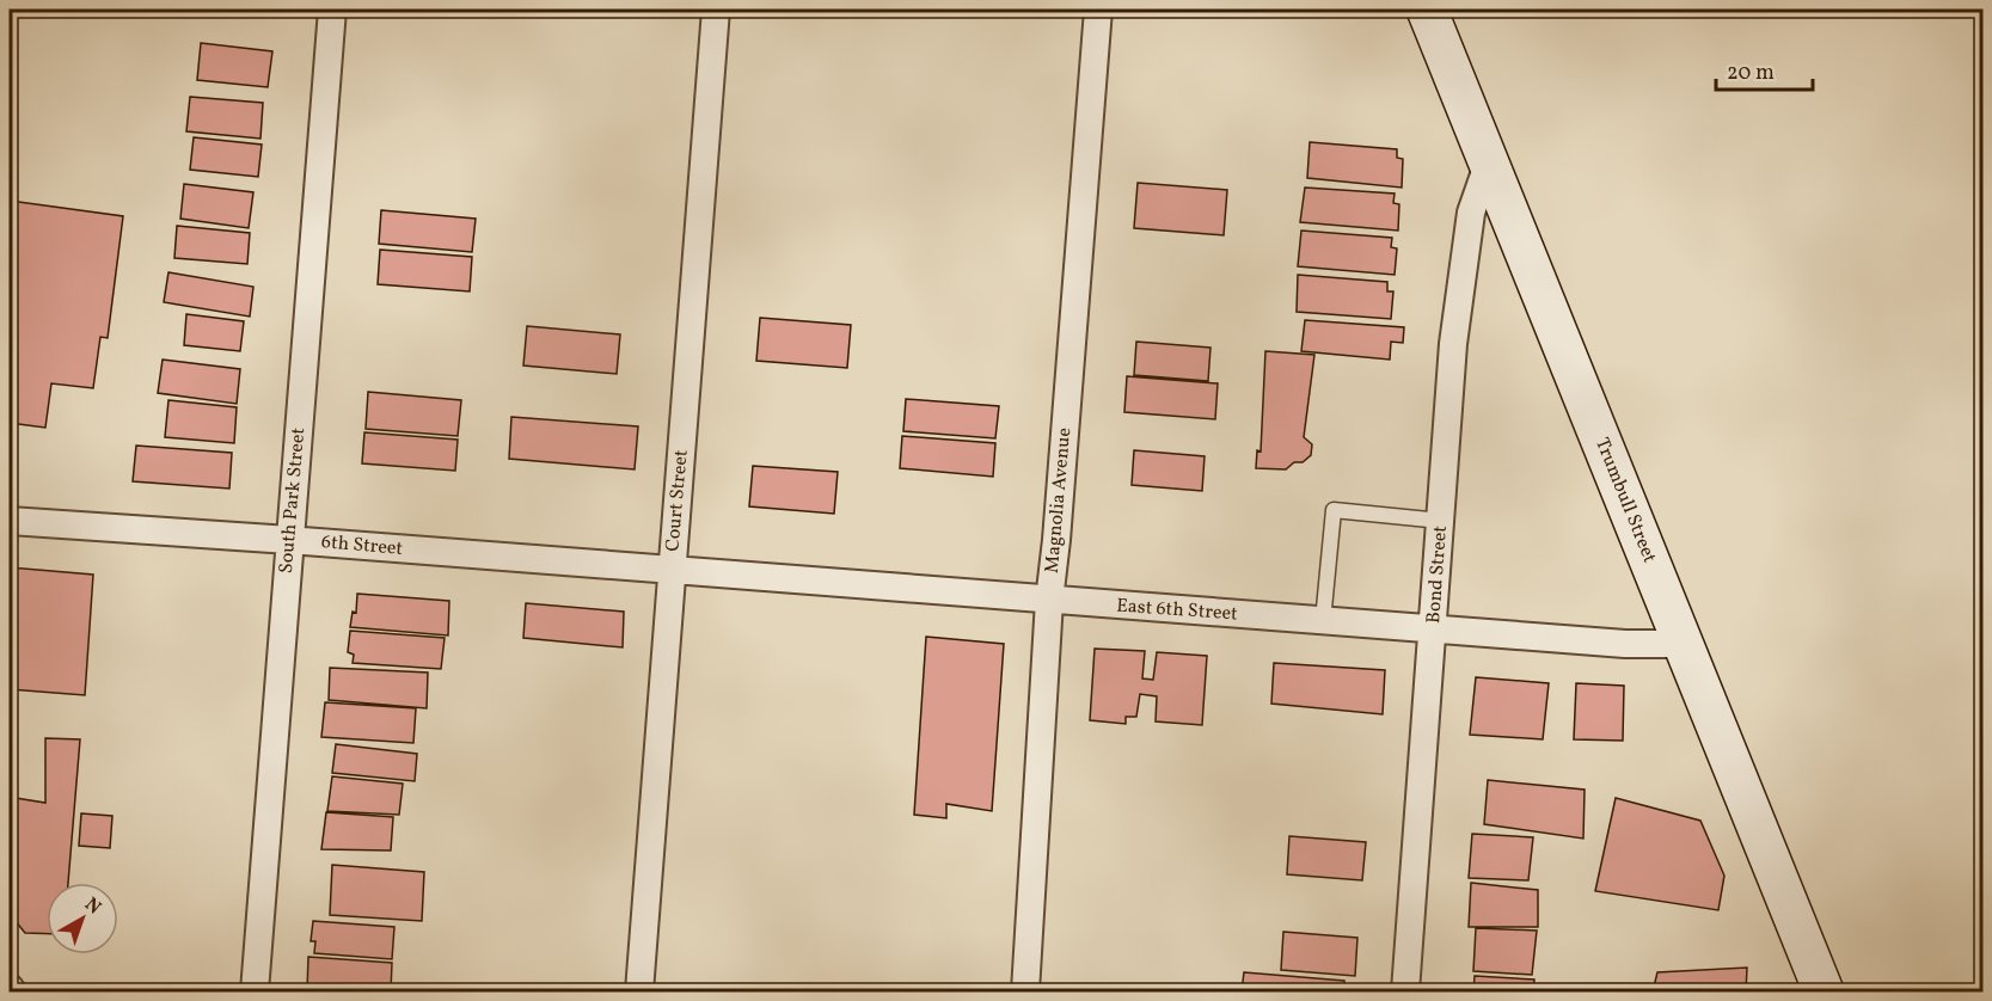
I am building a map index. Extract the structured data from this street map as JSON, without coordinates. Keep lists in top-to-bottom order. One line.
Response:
{"streets":{"street":["South Park Street","Court Street","Magnolia Avenue","Trumbull Street","6th Street","Bond Street","East 6th Street"]},"crossings":[["South Park Street","6th Street"],["Court Street","6th Street"],["Court Street","East 6th Street"],["Magnolia Avenue","East 6th Street"],["Trumbull Street","Bond Street"],["Trumbull Street","East 6th Street"],["6th Street","East 6th Street"],["Bond Street","East 6th Street"]],"scale_bar":"20 m","north":"top right"}
